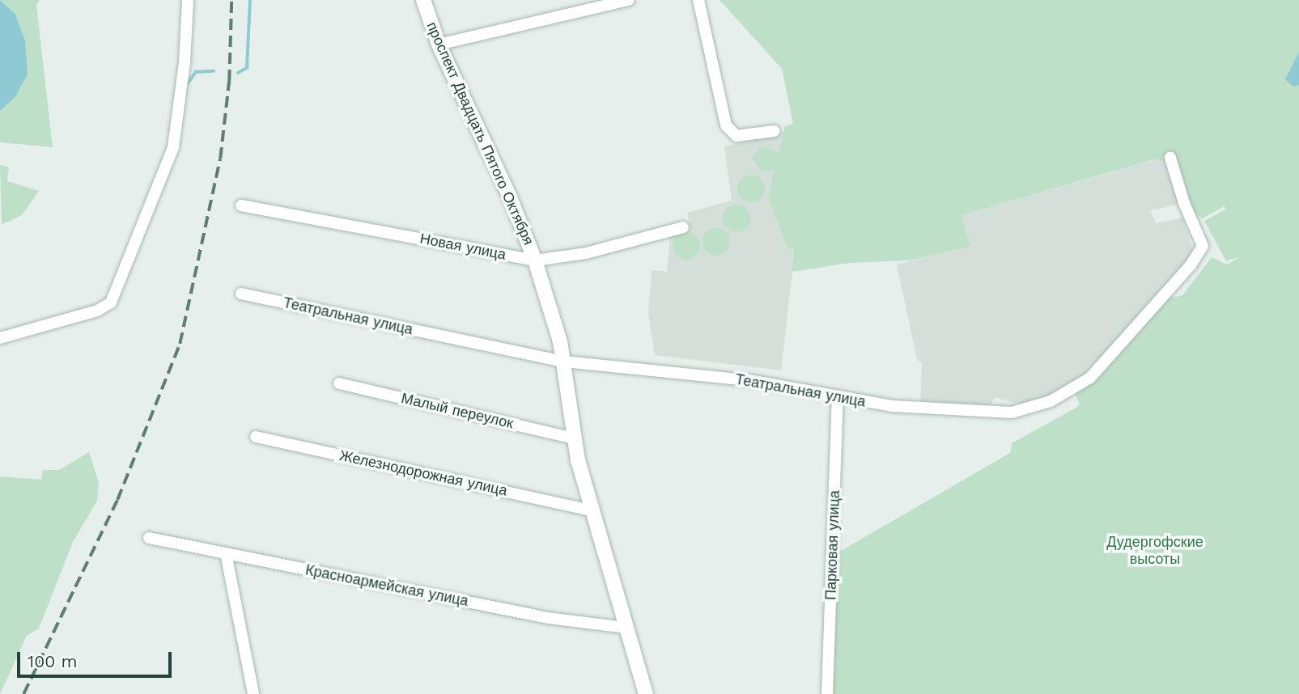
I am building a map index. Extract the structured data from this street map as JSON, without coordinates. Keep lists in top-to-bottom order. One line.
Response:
{"streets":{"street":["проспект Двадцать Пятого Октября","Новая улица","Театральная улица","Малый переулок","Железнодорожная улица","Парковая улица","Красноармейская улица"]},"crossings":[["проспект Двадцать Пятого Октября","Новая улица"],["проспект Двадцать Пятого Октября","Театральная улица"],["проспект Двадцать Пятого Октября","Малый переулок"],["проспект Двадцать Пятого Октября","Железнодорожная улица"],["проспект Двадцать Пятого Октября","Красноармейская улица"],["Театральная улица","Парковая улица"]],"parks":["Дудергофские высоты"],"scale_bar":"100 m"}
